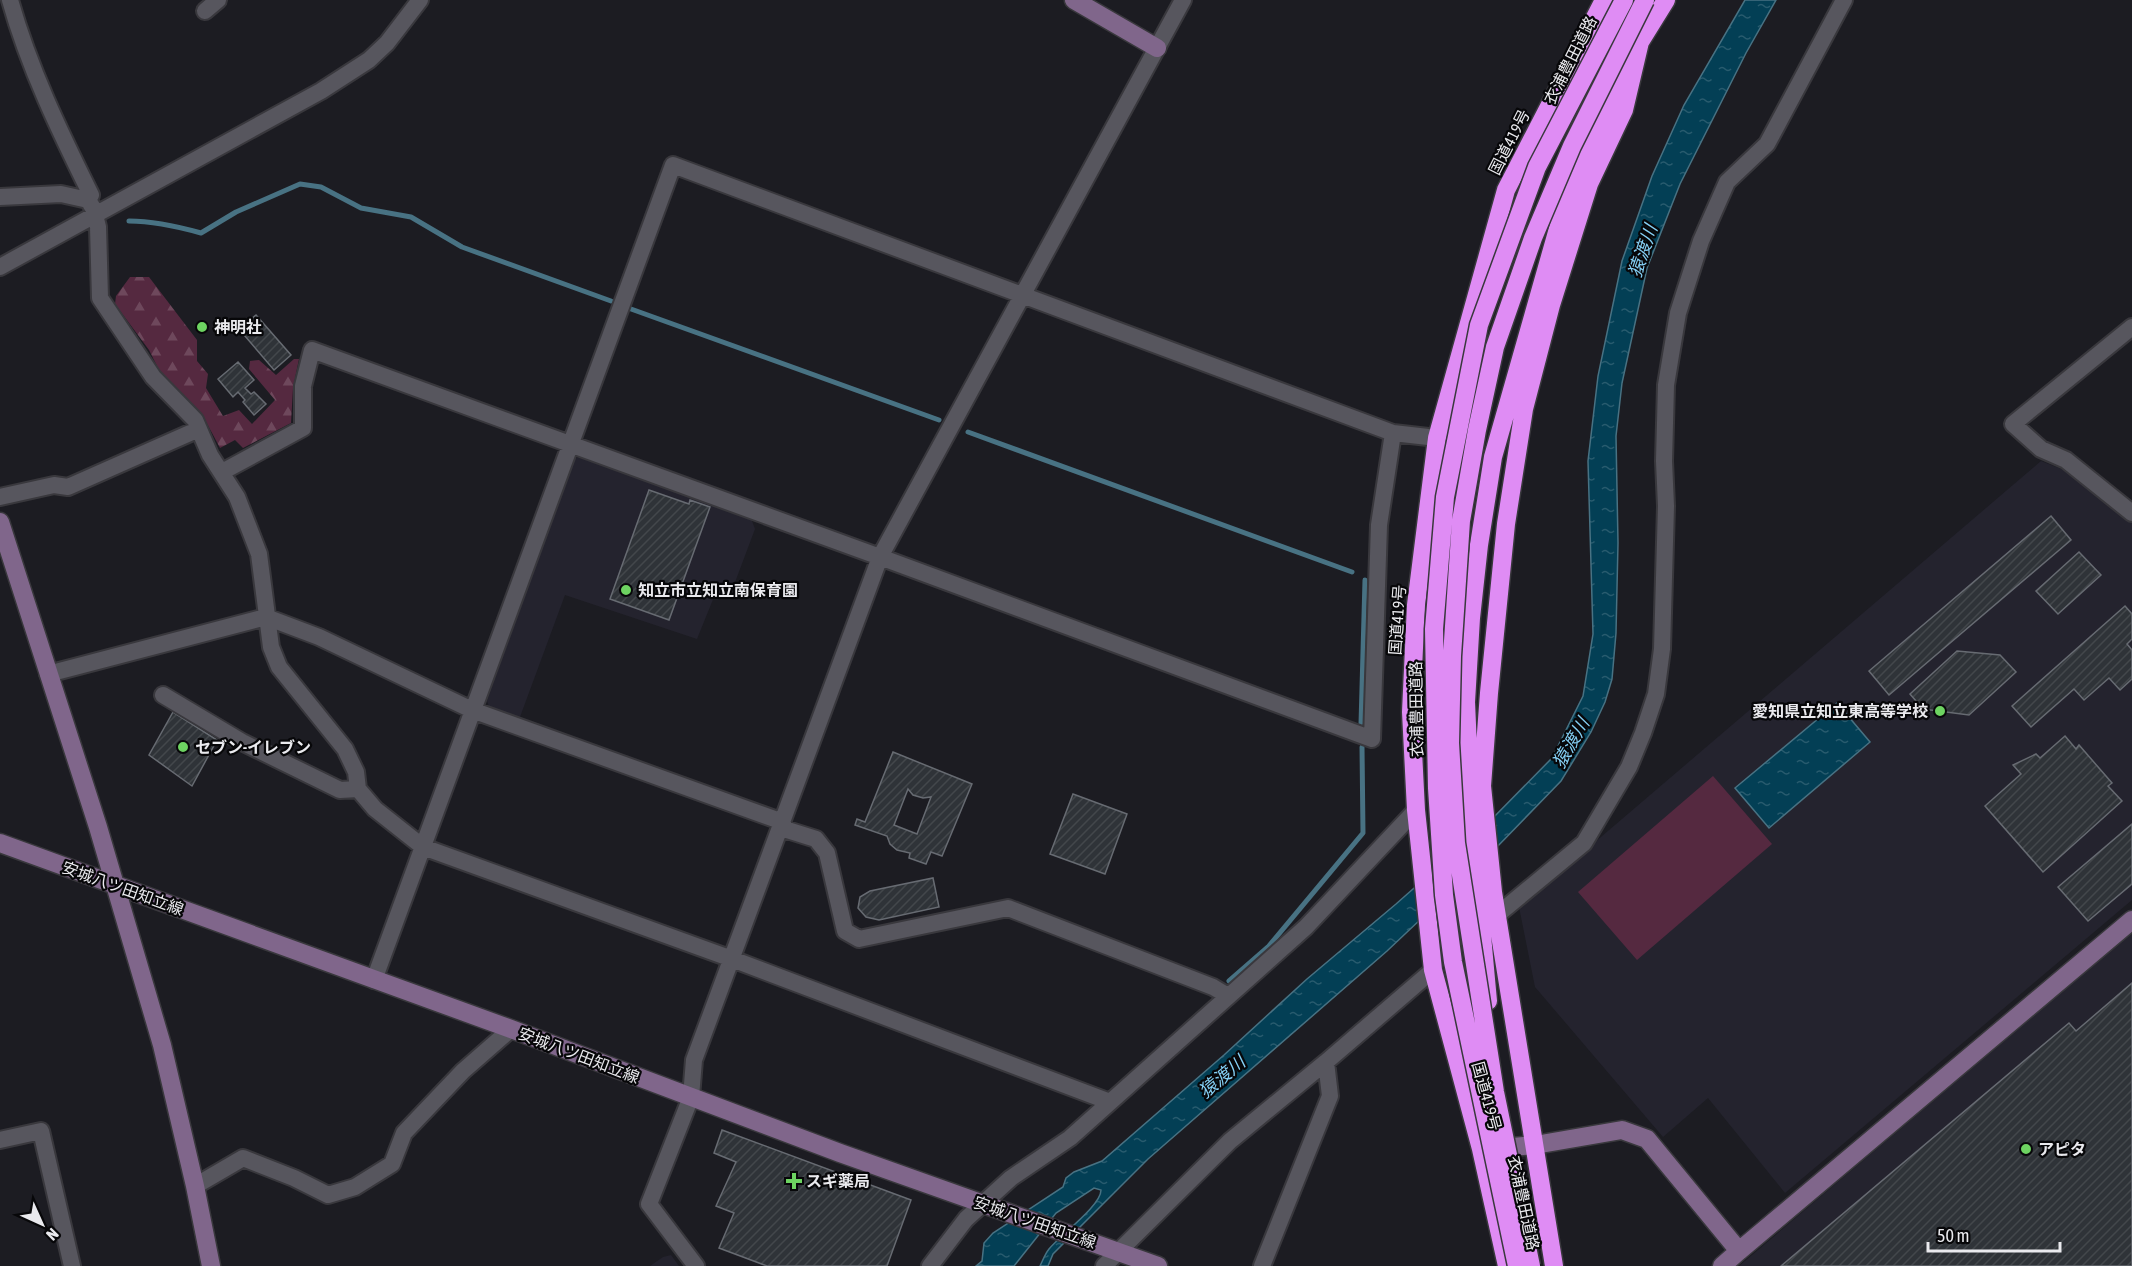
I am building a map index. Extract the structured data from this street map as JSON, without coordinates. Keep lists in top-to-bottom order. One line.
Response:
{"streets":{"highway":["衣浦豊田道路","国道419号"],"street":["安城八ツ田知立線"]},"water":["猿渡川"],"places":{"other":["神明社","知立市立知立南保育園","愛知県立知立東高等学校","セブン-イレブン","アピタ"],"health":["スギ薬局"]},"scale_bar":"50 m","north":"bottom right"}
